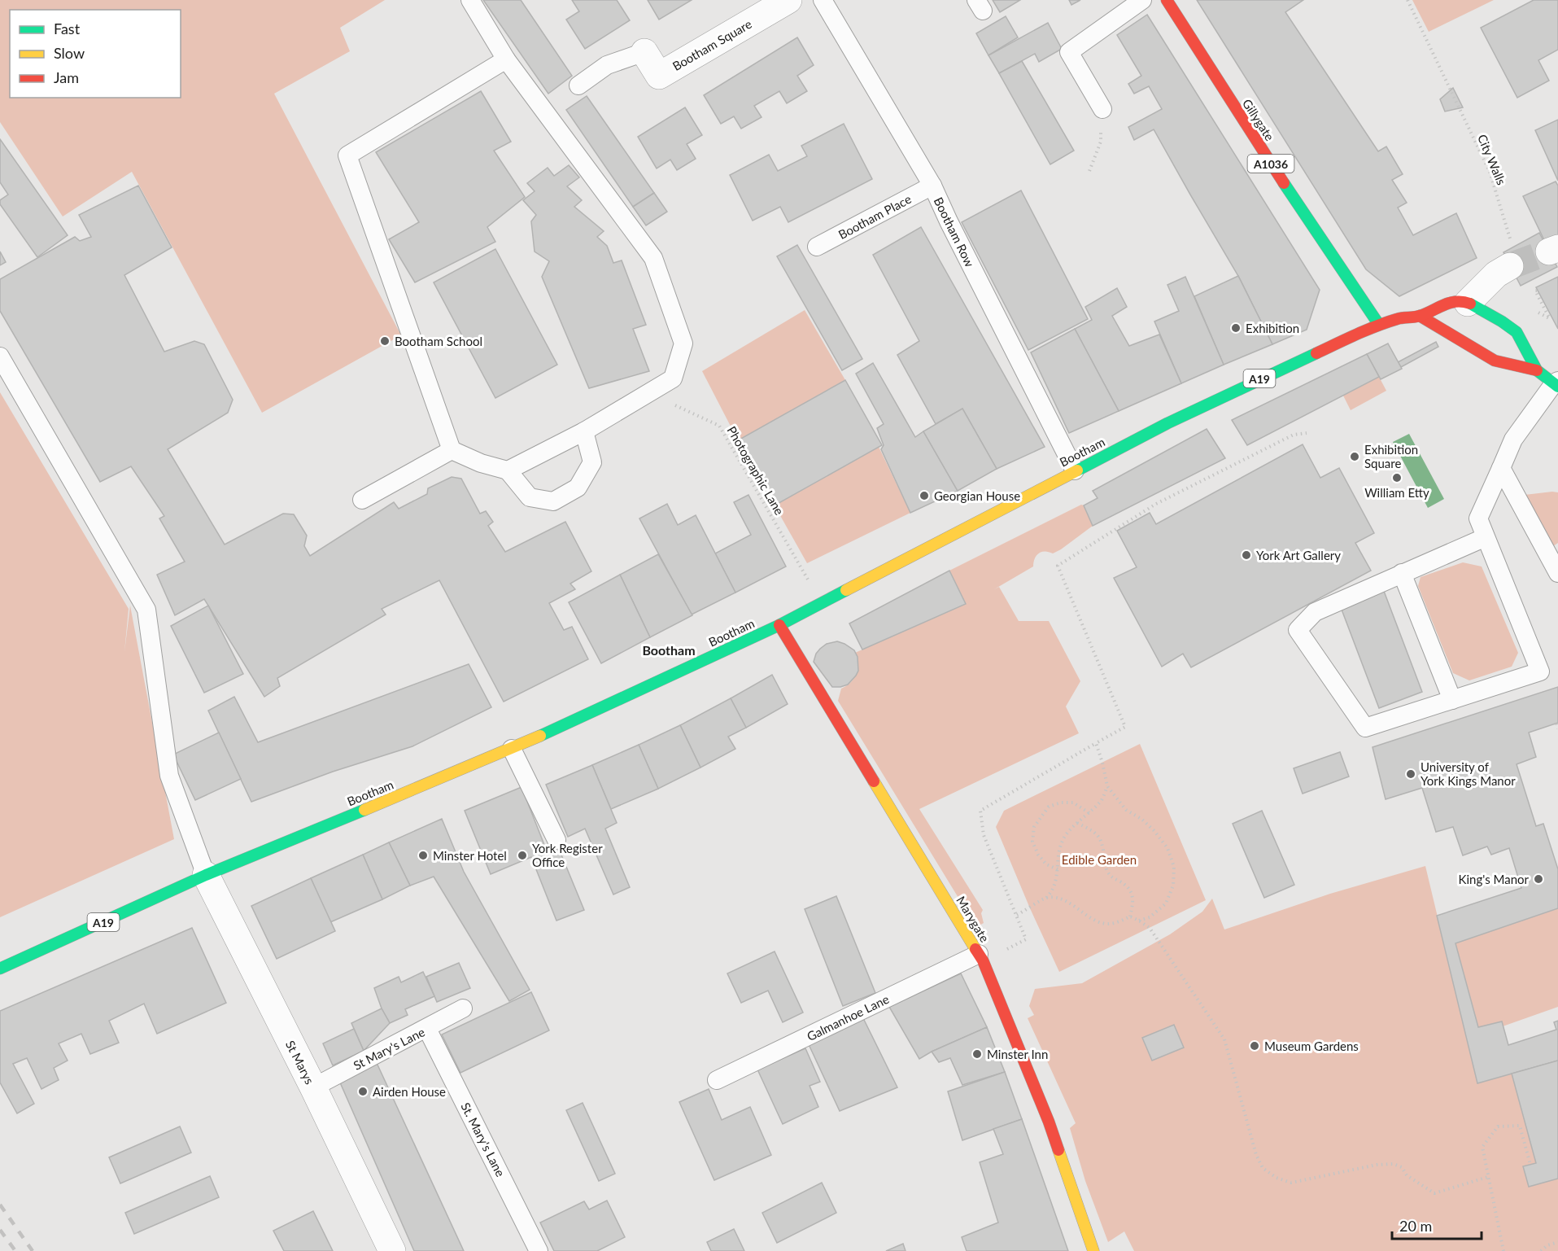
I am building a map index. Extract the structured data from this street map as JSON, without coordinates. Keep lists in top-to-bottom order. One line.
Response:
{"streets":{"main road":["Gillygate","A1036","A19","Bootham","Marygate"],"street":["Bootham Square","St Marys"],"lane":["Bootham Place","Bootham Row","Galmanhoe Lane","St Mary's Lane","St. Mary's Lane"],"path":["City Walls","Photographic Lane"]},"crossings":[["Gillygate","Bootham"],["Bootham Place","Bootham Row"],["Bootham Row","Bootham"],["Bootham","Photographic Lane"],["Bootham","Marygate"],["Bootham","St Marys"],["Marygate","Galmanhoe Lane"],["St Mary's Lane","St Marys"],["St Mary's Lane","St. Mary's Lane"]],"districts":["Bootham"],"parks":["Edible Garden"],"places":["Exhibition","Bootham School","Exhibition Square","William Etty","Georgian House","York Art Gallery","University of York Kings Manor","Minster Hotel","York Register Office","King's Manor","Museum Gardens","Minster Inn","Airden House"],"legend":["Fast","Slow","Jam"],"scale_bar":"20 m"}
